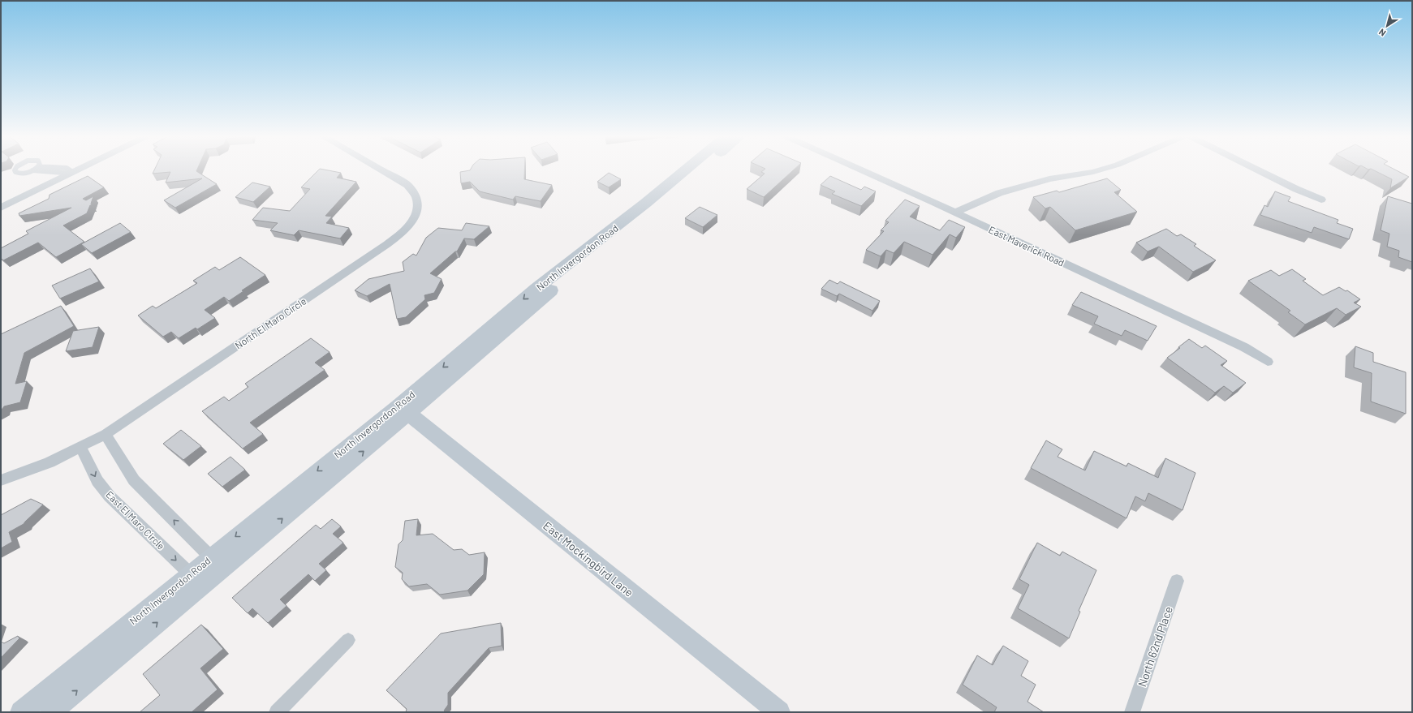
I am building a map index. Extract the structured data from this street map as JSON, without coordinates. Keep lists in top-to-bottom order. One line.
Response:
{"streets":{"street":["East Maverick Road","North Invergordon Road","North El Maro Circle","East El Maro Circle","East Mockingbird Lane","North 62nd Place"]},"crossings":[["North Invergordon Road","East El Maro Circle"],["North Invergordon Road","East Mockingbird Lane"],["North El Maro Circle","East El Maro Circle"]],"north":"bottom left"}
